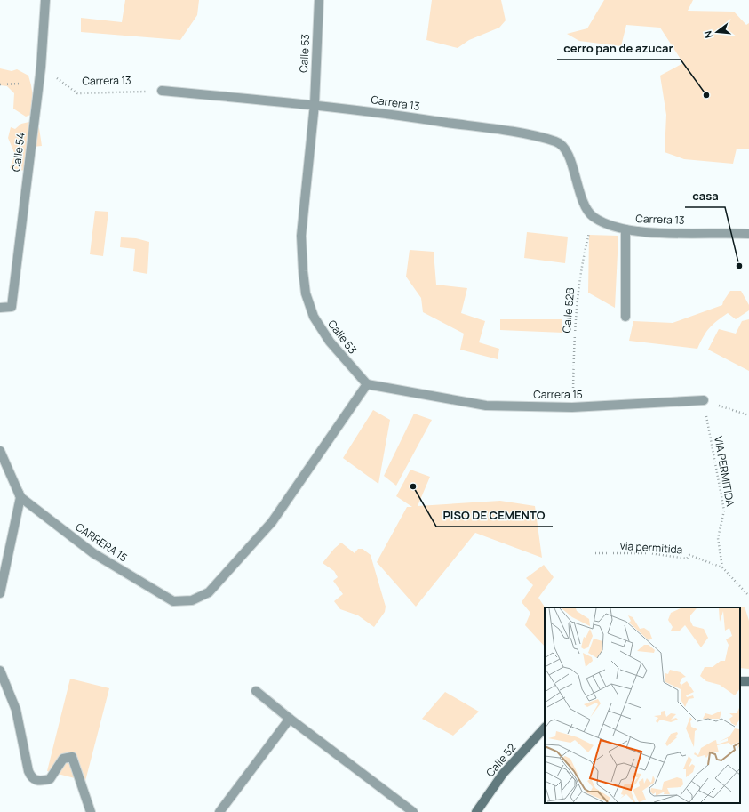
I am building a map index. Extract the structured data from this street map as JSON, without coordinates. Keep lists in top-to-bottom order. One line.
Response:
{"streets":{"street":["Calle 53","Carrera 13","Calle 54","Carrera 15","CARRERA 15","Calle 52"],"path":["Calle 52B","VIA PERMITIDA","via permitida"]},"crossings":[["Calle 53","Carrera 13"],["Calle 53","Carrera 15"],["Calle 53","CARRERA 15"],["Carrera 13","Calle 54"],["Carrera 13","Calle 52B"],["Calle 52B","Carrera 15"],["Carrera 15","VIA PERMITIDA"],["Carrera 15","CARRERA 15"],["VIA PERMITIDA","via permitida"]],"places":["cerro pan de azucar","casa","PISO DE CEMENTO"],"north":"left"}
